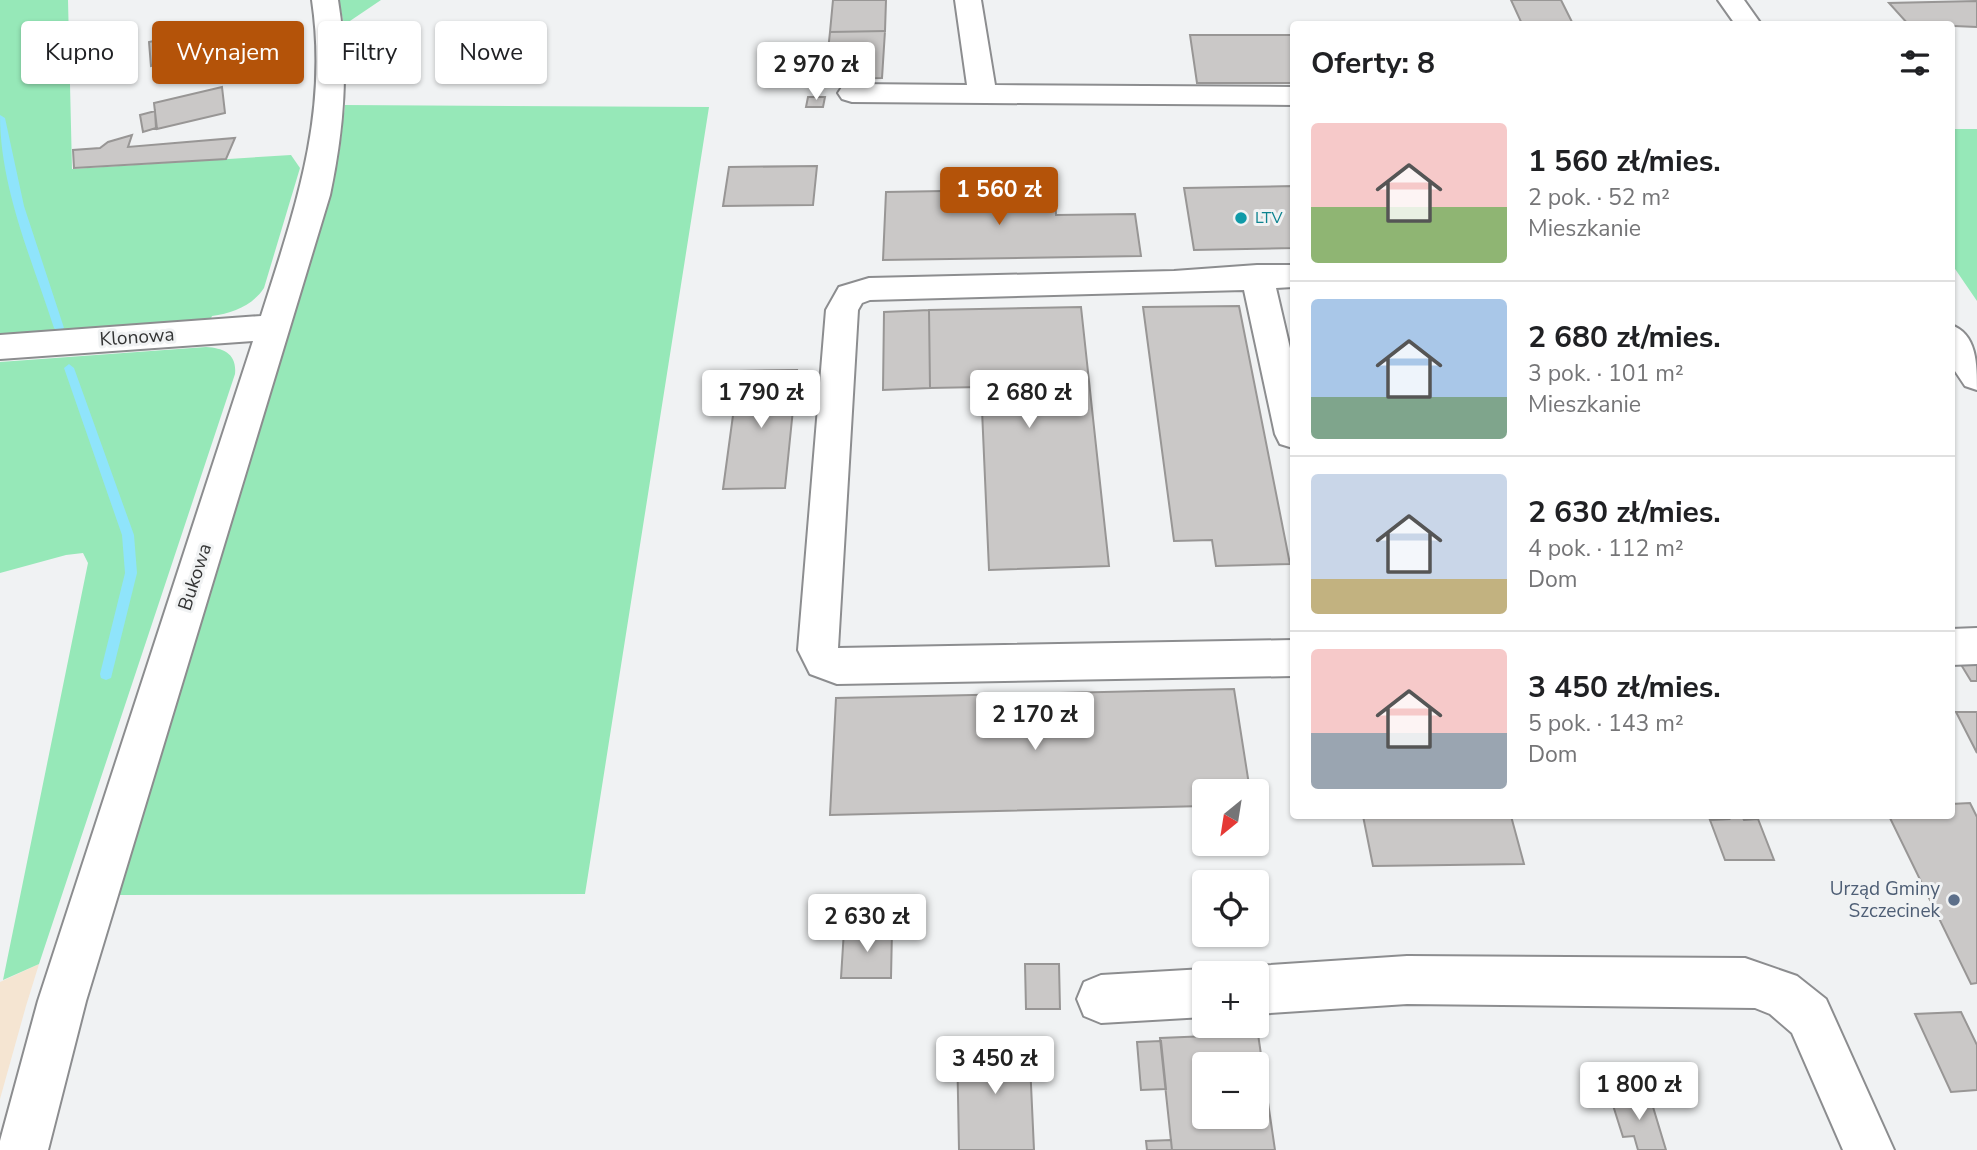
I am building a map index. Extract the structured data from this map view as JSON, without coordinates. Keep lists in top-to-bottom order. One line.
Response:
{"streets":{"street":["Klonowa","Bukowa"]},"crossings":[["Klonowa","Bukowa"]],"places":["LTV","Urząd Gminy Szczecinek"],"north":"bottom left","page":{"chip":["Kupno","Wynajem","Filtry","Nowe"],"heading":"Oferty: 8","price":["2 970 zł","1 560 zł","1 790 zł","2 680 zł","2 170 zł","2 630 zł","3 450 zł","1 800 zł"],"list":[{"name":"1 560 zł/mies.","note":"2 pok. · 52 m² · Mieszkanie"},{"name":"2 680 zł/mies.","note":"3 pok. · 101 m² · Mieszkanie"},{"name":"2 630 zł/mies.","note":"4 pok. · 112 m² · Dom"},{"name":"3 450 zł/mies.","note":"5 pok. · 143 m² · Dom"}],"map_buttons":["+","−"]}}
